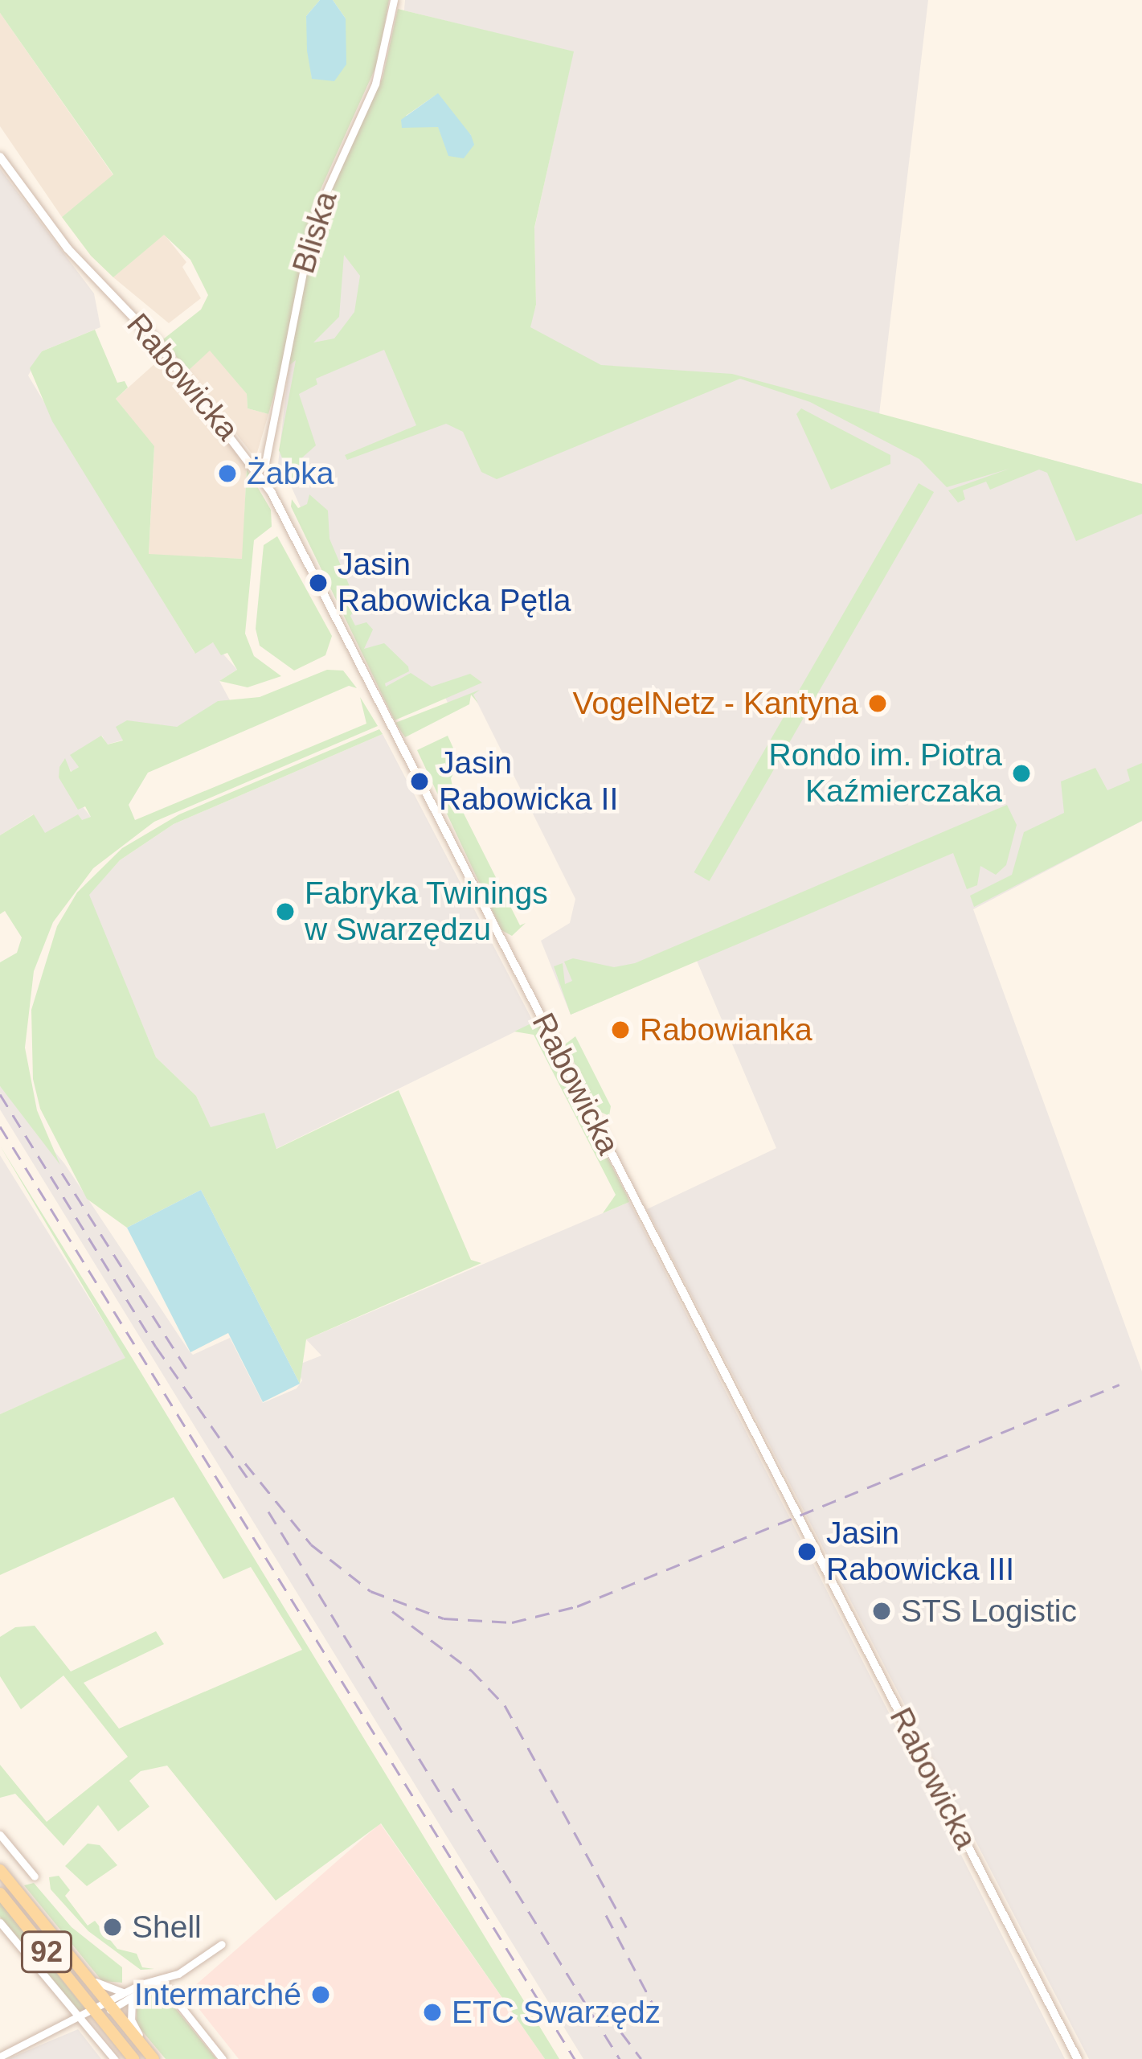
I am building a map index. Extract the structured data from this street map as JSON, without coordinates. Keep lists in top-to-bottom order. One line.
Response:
{"streets":{"main road":["92"],"street":["Bliska","Rabowicka"]},"crossings":[["Bliska","Rabowicka"]],"places":["Żabka","Jasin Rabowicka Pętla","VogelNetz - Kantyna","Rondo im. Piotra Kaźmierczaka","Jasin Rabowicka II","Fabryka Twinings w Swarzędzu","Rabowianka","Jasin Rabowicka III","STS Logistic","Shell","Intermarché","ETC Swarzędz"]}
